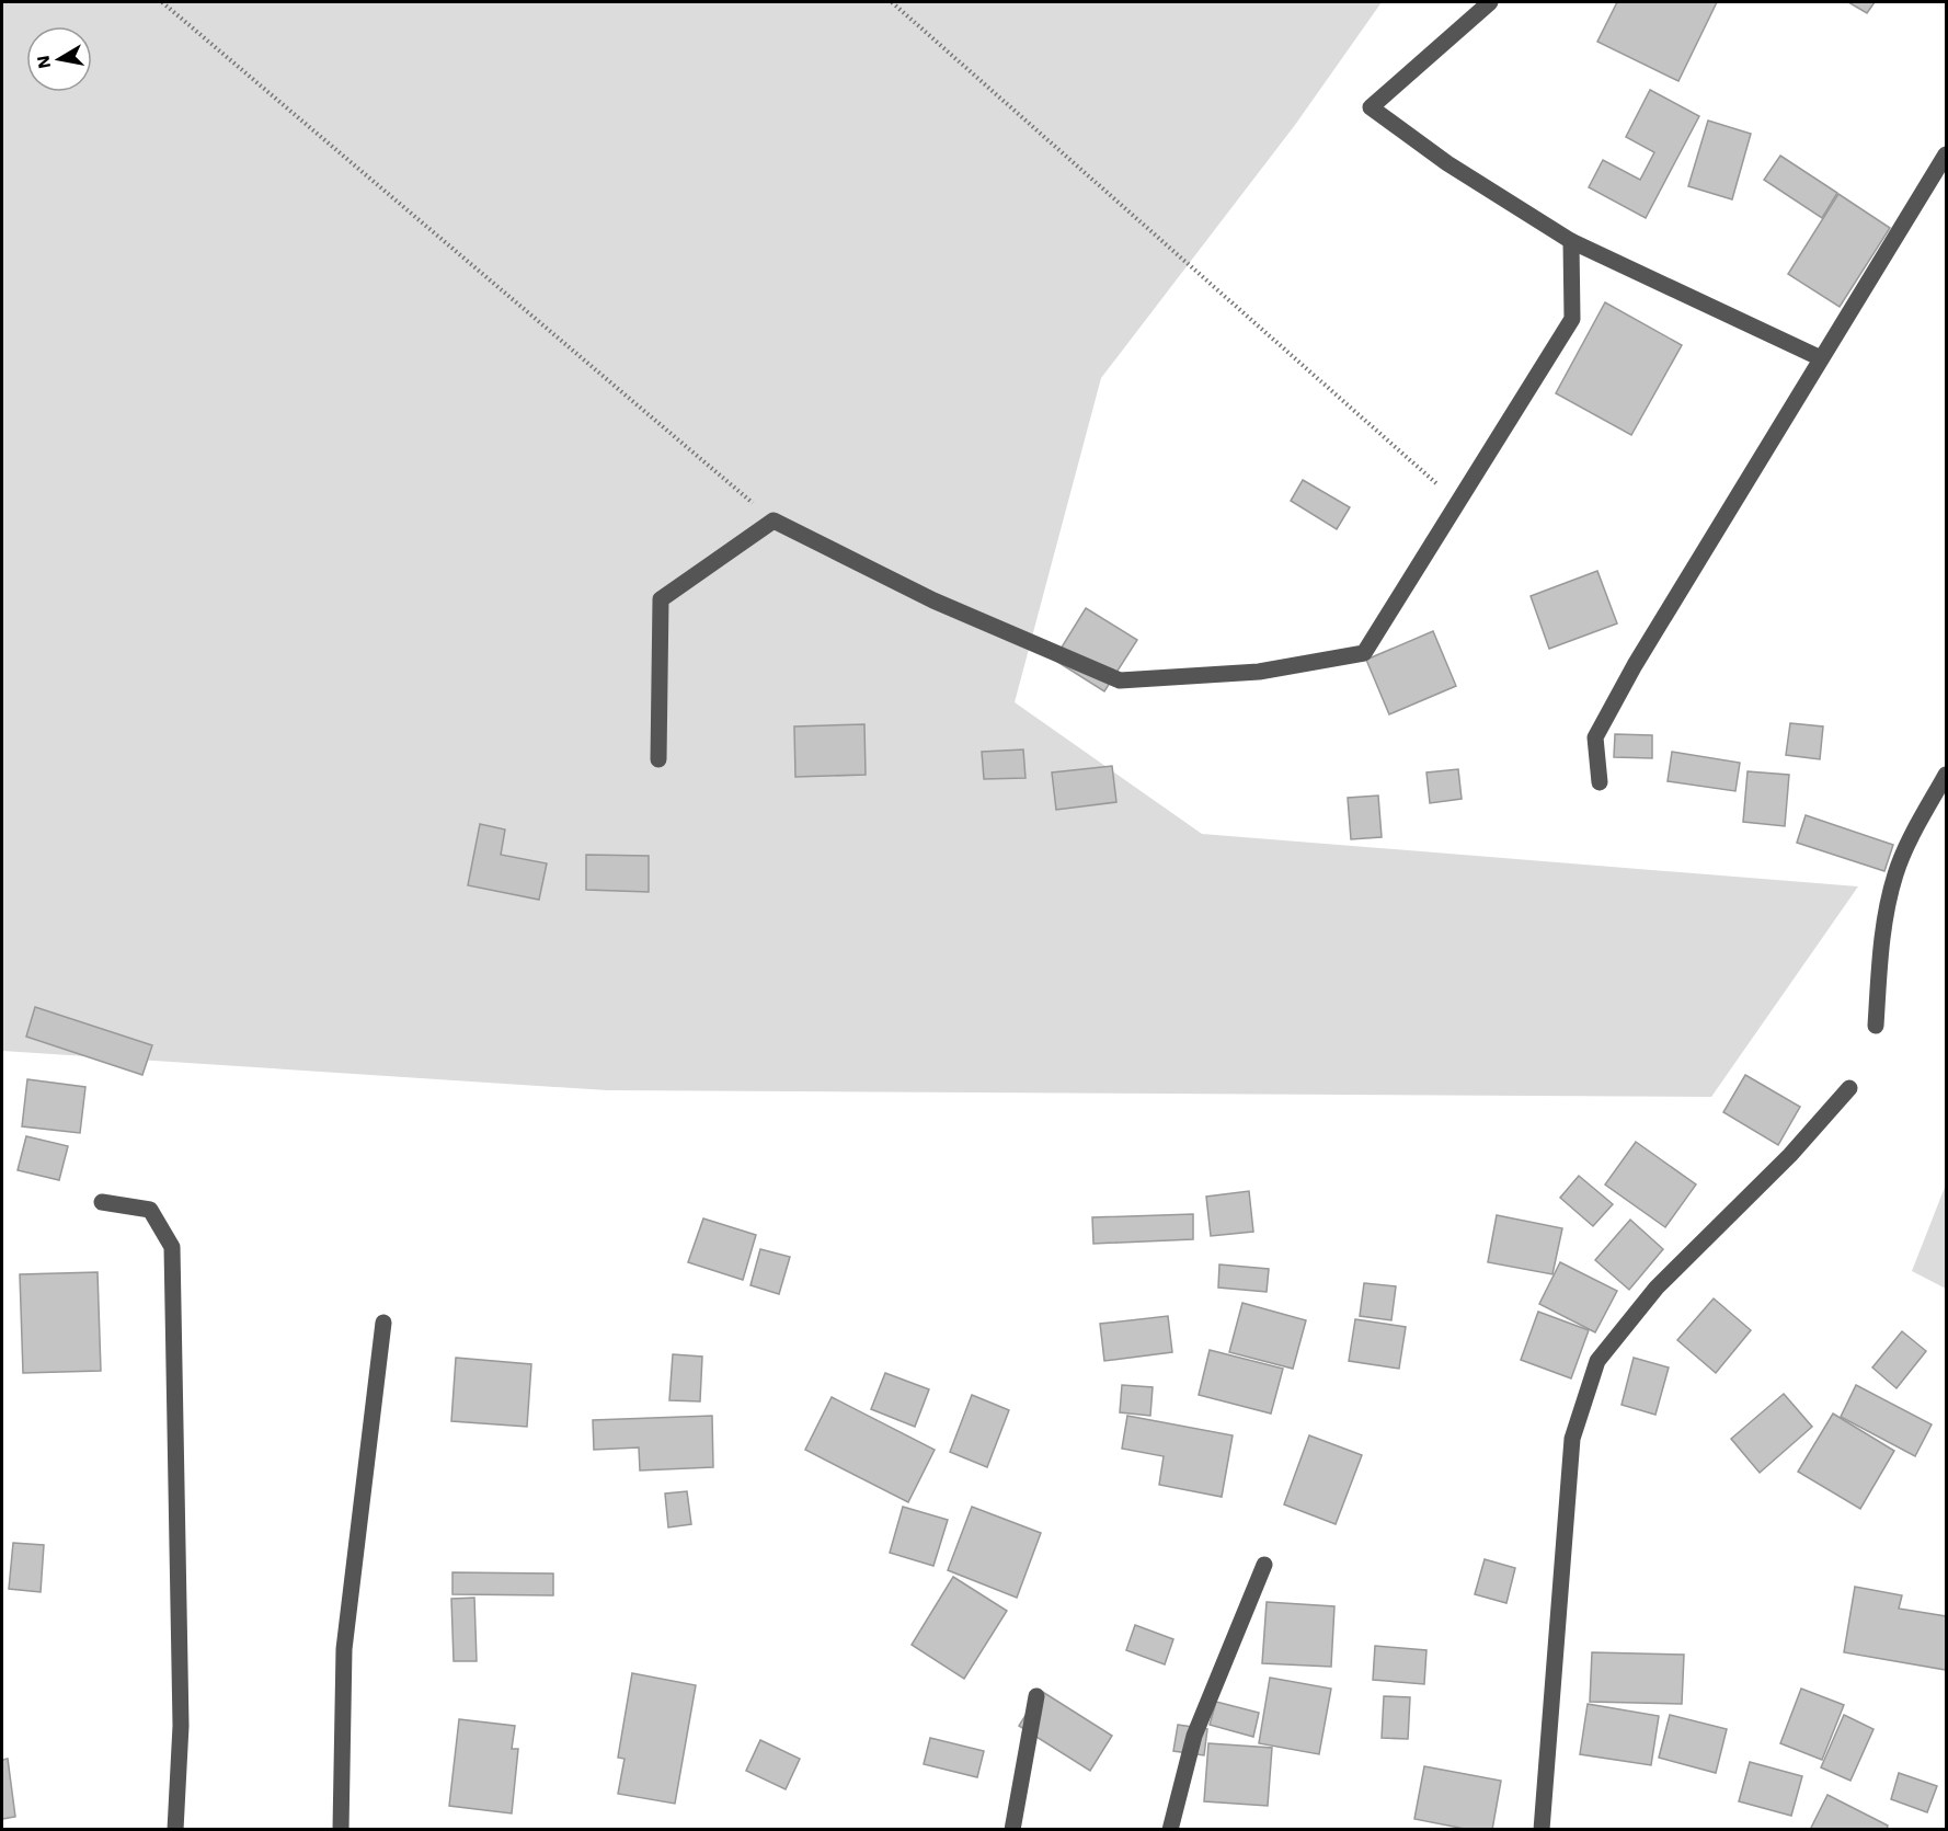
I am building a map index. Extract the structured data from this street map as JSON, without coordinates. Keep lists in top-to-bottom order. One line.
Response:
{"north":"left"}
